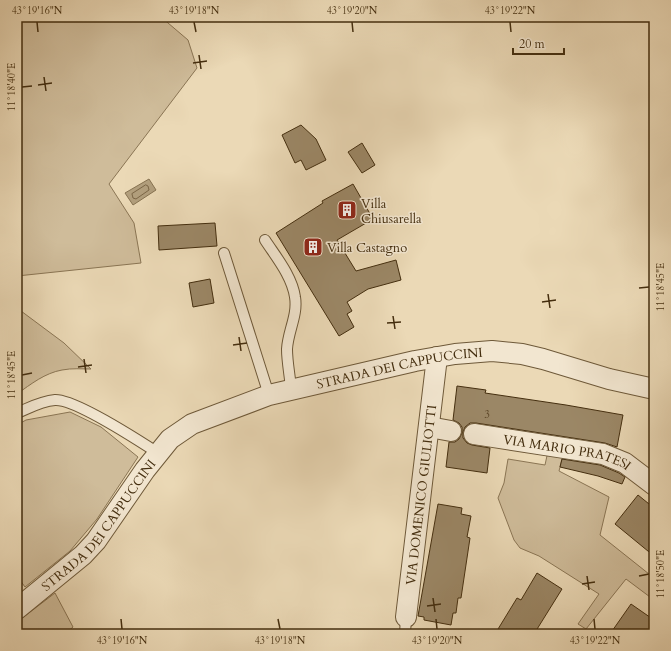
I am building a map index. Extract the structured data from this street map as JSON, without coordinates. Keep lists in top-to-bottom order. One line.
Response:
{"streets":{"street":["STRADA DEI CAPPUCCINI","VIA MARIO PRATESI","VIA DOMENICO GIULIOTTI"]},"crossings":[["STRADA DEI CAPPUCCINI","VIA DOMENICO GIULIOTTI"]],"places":{"building":["Villa Chiusarella","Villa Castagno"]},"house_numbers":["3"],"scale_bar":"20 m","coordinates":["43°19'16\"N","43°19'18\"N","43°19'20\"N","43°19'22\"N","11°18'40\"E","11°18'45\"E","11°18'50\"E"]}
